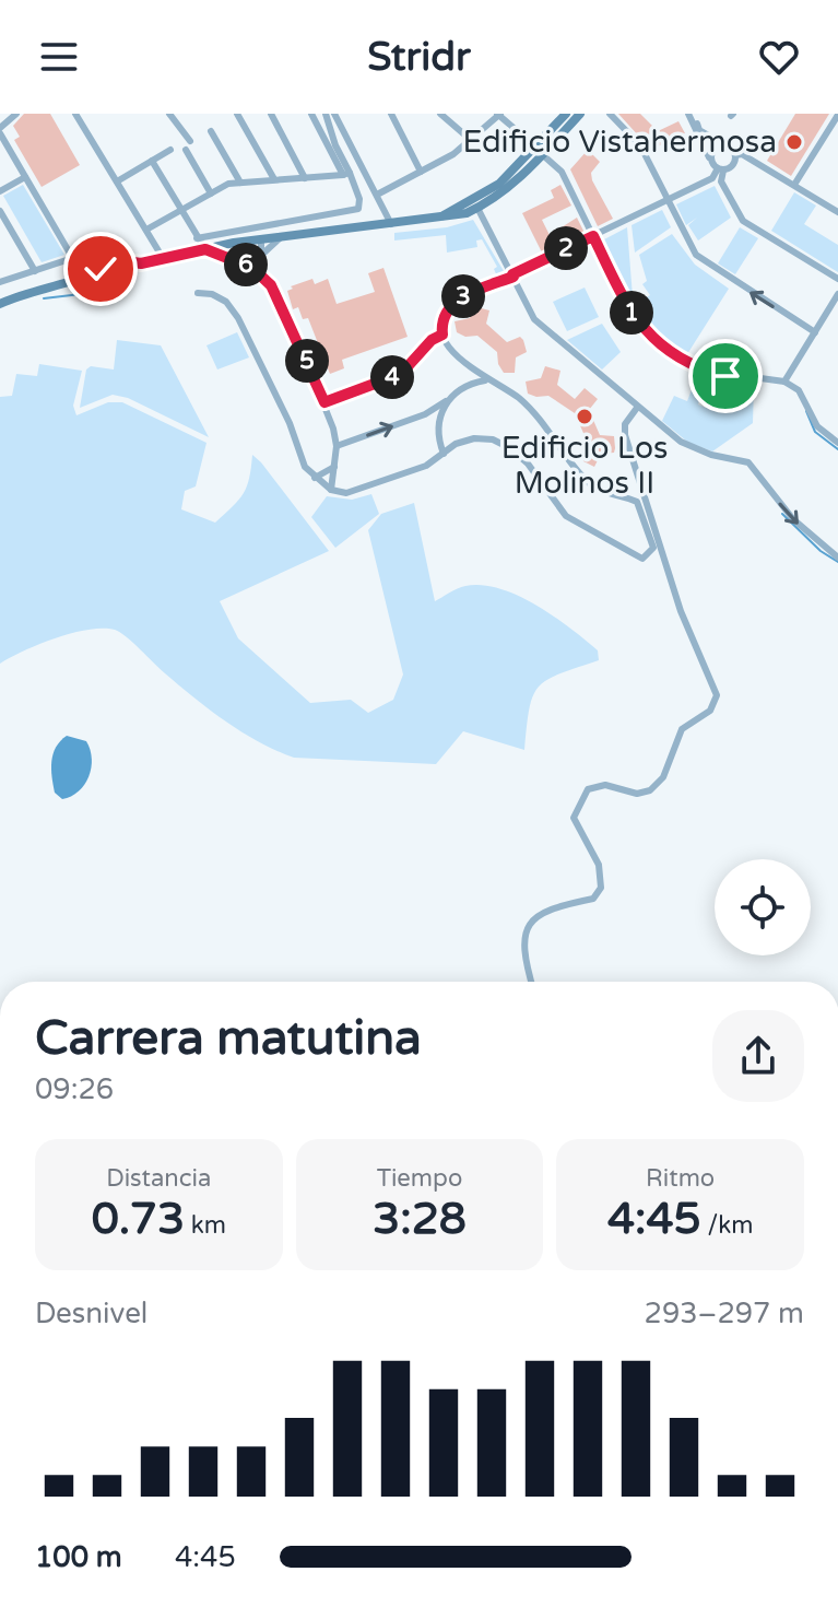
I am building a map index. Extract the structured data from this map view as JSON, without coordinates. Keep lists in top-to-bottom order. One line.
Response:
{"places":["Edificio Vistahermosa","Edificio Los Molinos II"],"page":{"header":"Stridr","pins":["2","6","3","1","5","4"],"heading":["Carrera matutina","09:26"],"stats":[["Distancia","0.73 km"],["Tiempo","3:28"],["Ritmo","4:45 /km"]],"chart":["Desnivel","293–297 m"],"list":[{"name":"100 m","note":"4:45"}]}}
